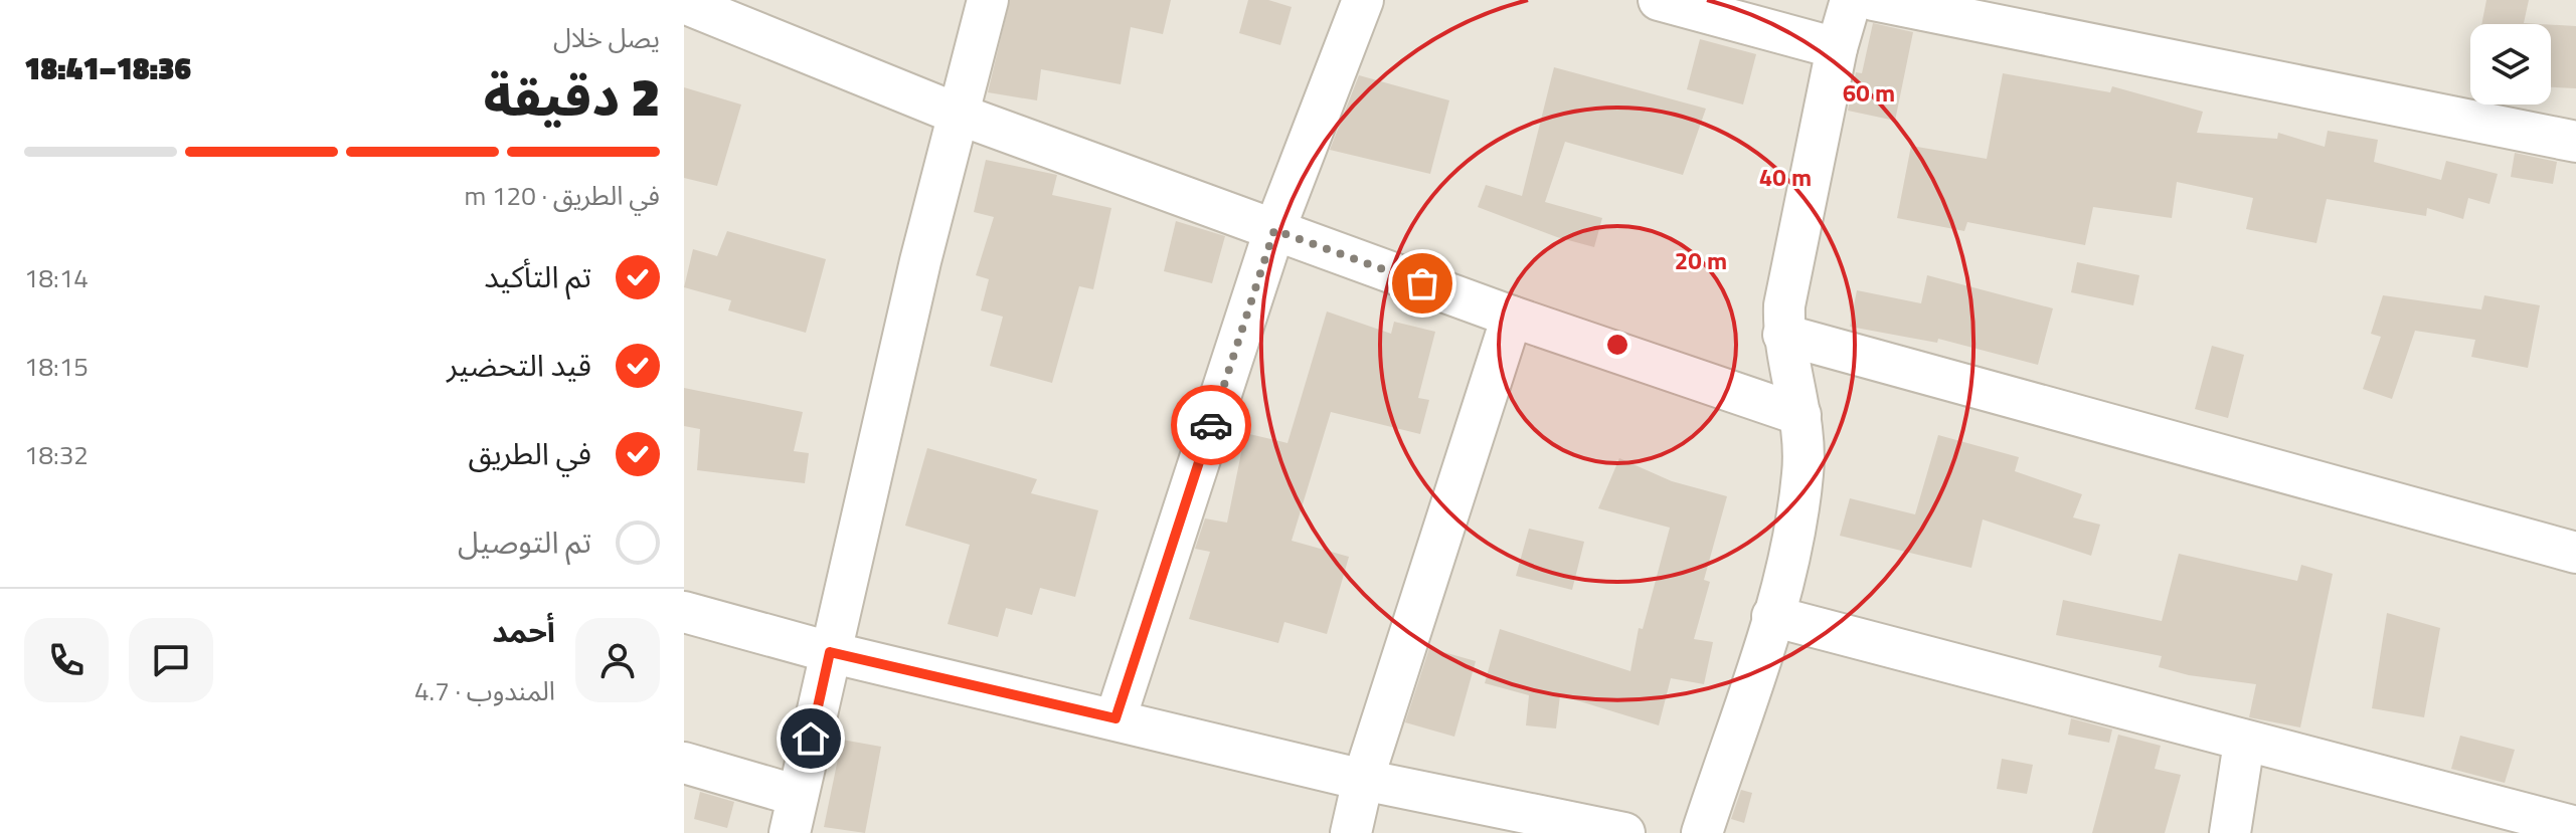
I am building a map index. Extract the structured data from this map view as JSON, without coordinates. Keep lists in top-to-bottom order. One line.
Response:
{"page":{"heading":["2 دقيقة","يصل خلال","18:36–18:41"],"panel":["أحمد","المندوب · 4.7"],"bar":"في الطريق · 120 m","list":[["تم التأكيد","18:14"],["قيد التحضير","18:15"],["في الطريق","18:32"],"تم التوصيل"]},"rings":["60 m","40 m","20 m"]}
